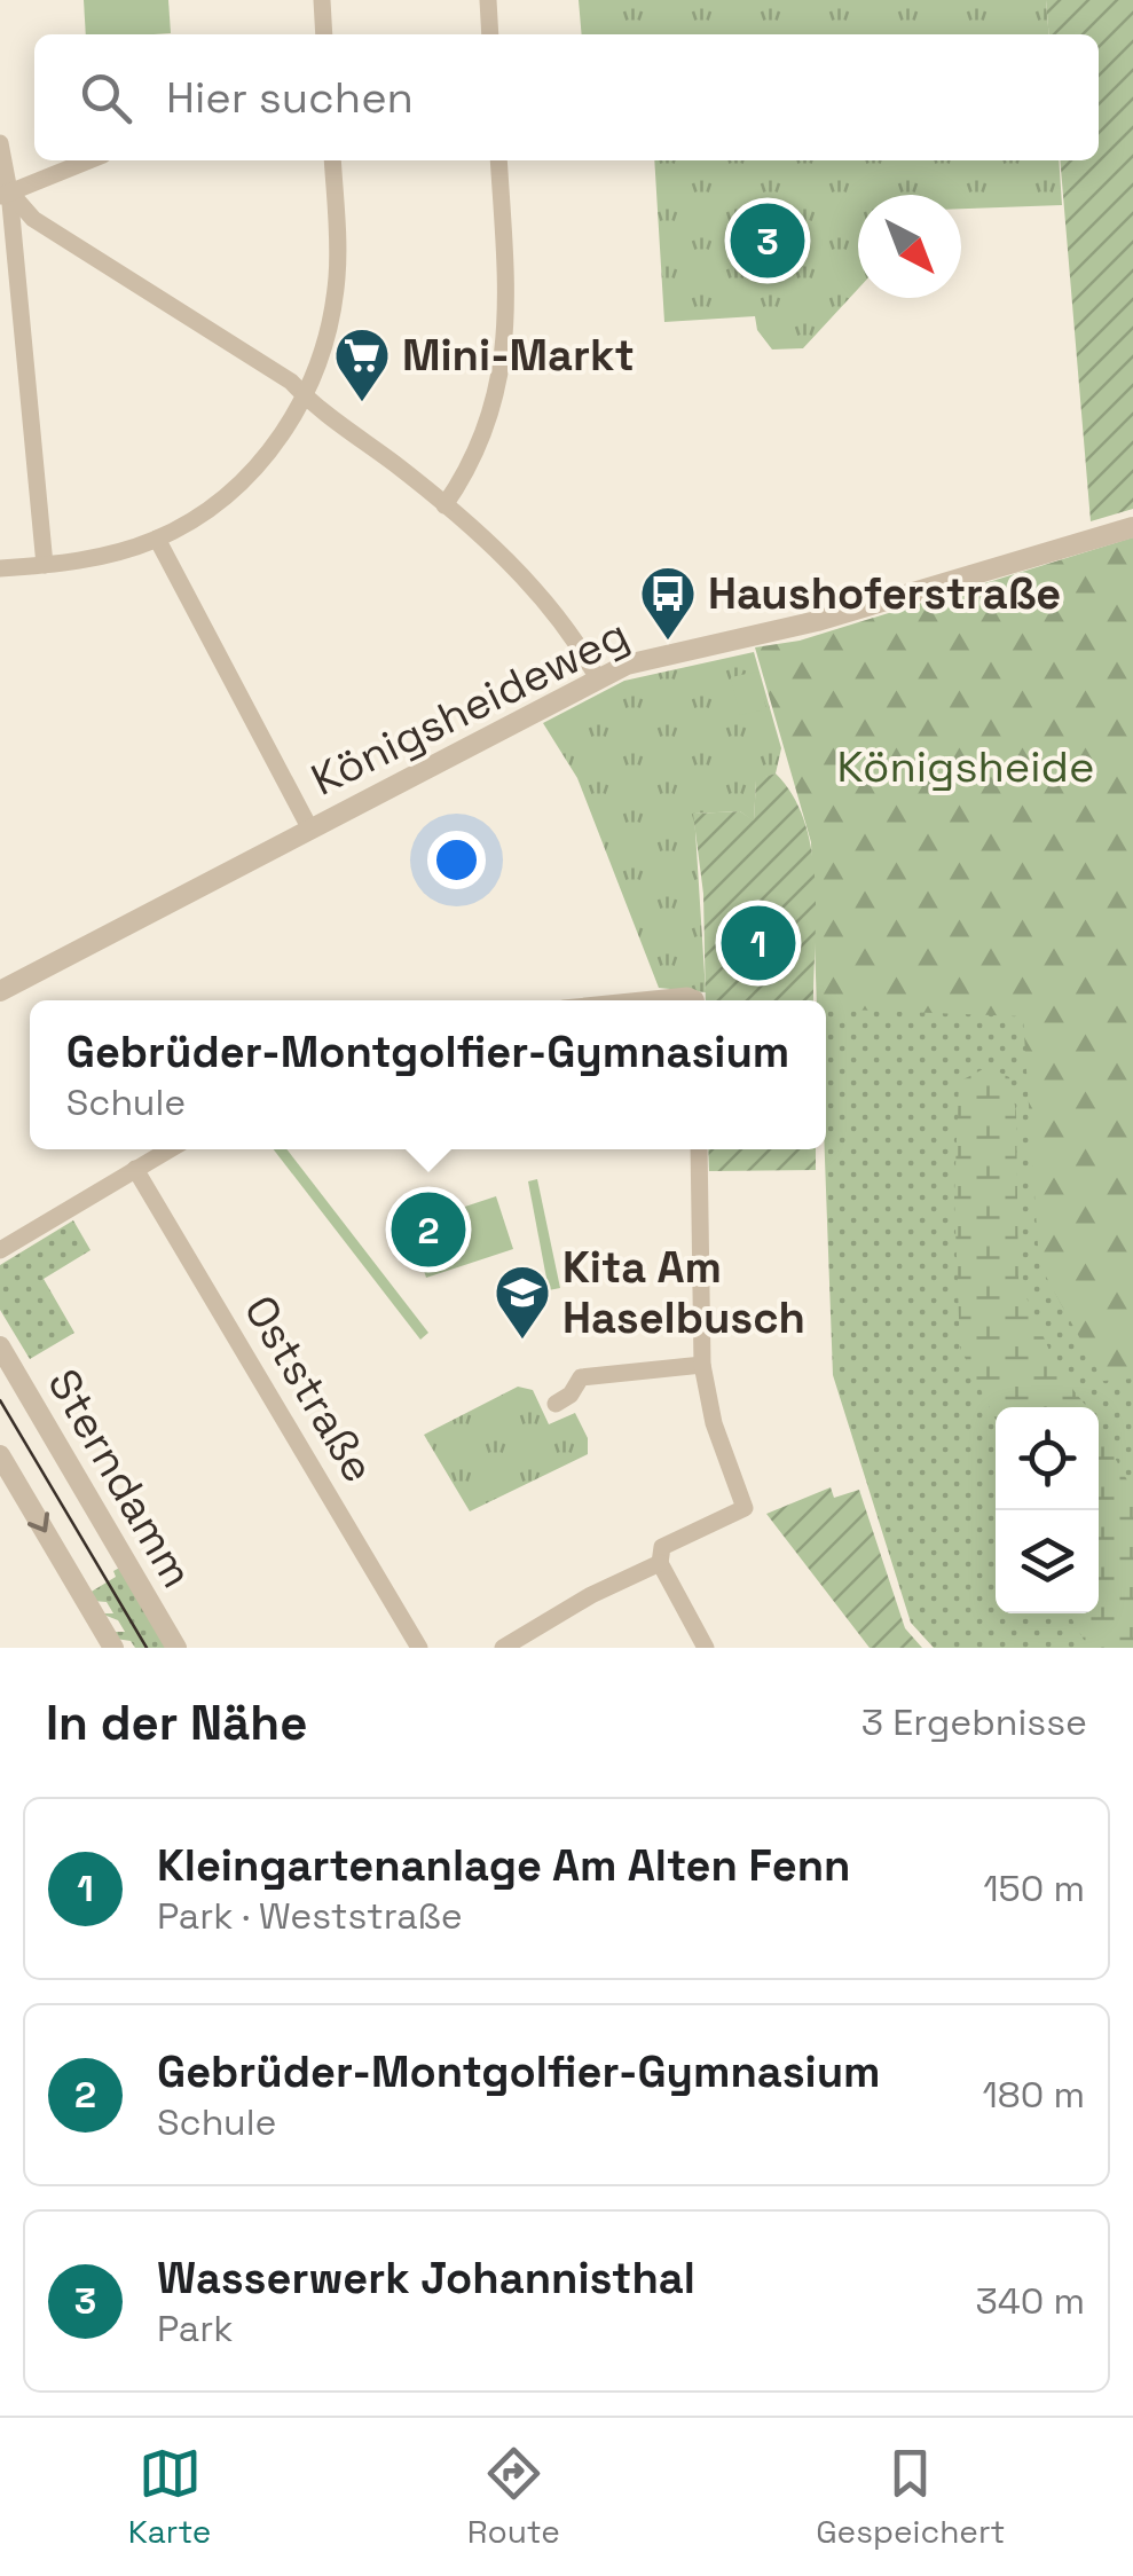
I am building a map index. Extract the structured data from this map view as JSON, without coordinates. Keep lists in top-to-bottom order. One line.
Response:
{"streets":{"street":["Königsheideweg","Oststraße","Sterndamm"]},"parks":["Königsheide"],"places":{"supermarket":["Mini-Markt"],"bus stop":["Haushoferstraße"],"school or university":["Kita Am Haselbusch"]},"north":"bottom right","page":{"search":"Hier suchen","pins":["3","1","2"],"popup":["Gebrüder-Montgolfier-Gymnasium","Schule"],"heading":["In der Nähe","3 Ergebnisse"],"list":[{"mark":"1","name":"Kleingartenanlage Am Alten Fenn","note":"Park · Weststraße","value":"150 m"},{"mark":"2","name":"Gebrüder-Montgolfier-Gymnasium","note":"Schule","value":"180 m"},{"mark":"3","name":"Wasserwerk Johannisthal","note":"Park","value":"340 m"}],"nav":["Karte","Route","Gespeichert"]}}
